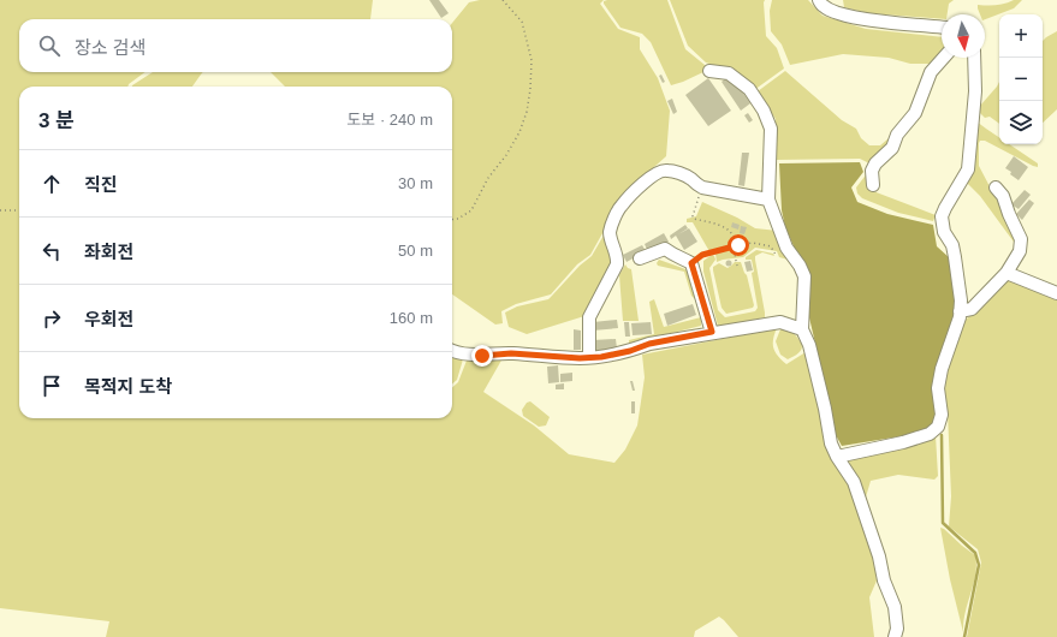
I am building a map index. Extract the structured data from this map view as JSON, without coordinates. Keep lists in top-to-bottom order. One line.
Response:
{"north":"bottom","page":{"map_buttons":["+","−"],"search":"장소 검색","heading":["3 분","도보 · 240 m"],"list":[["직진","30 m"],["좌회전","50 m"],["우회전","160 m"],"목적지 도착"]}}
